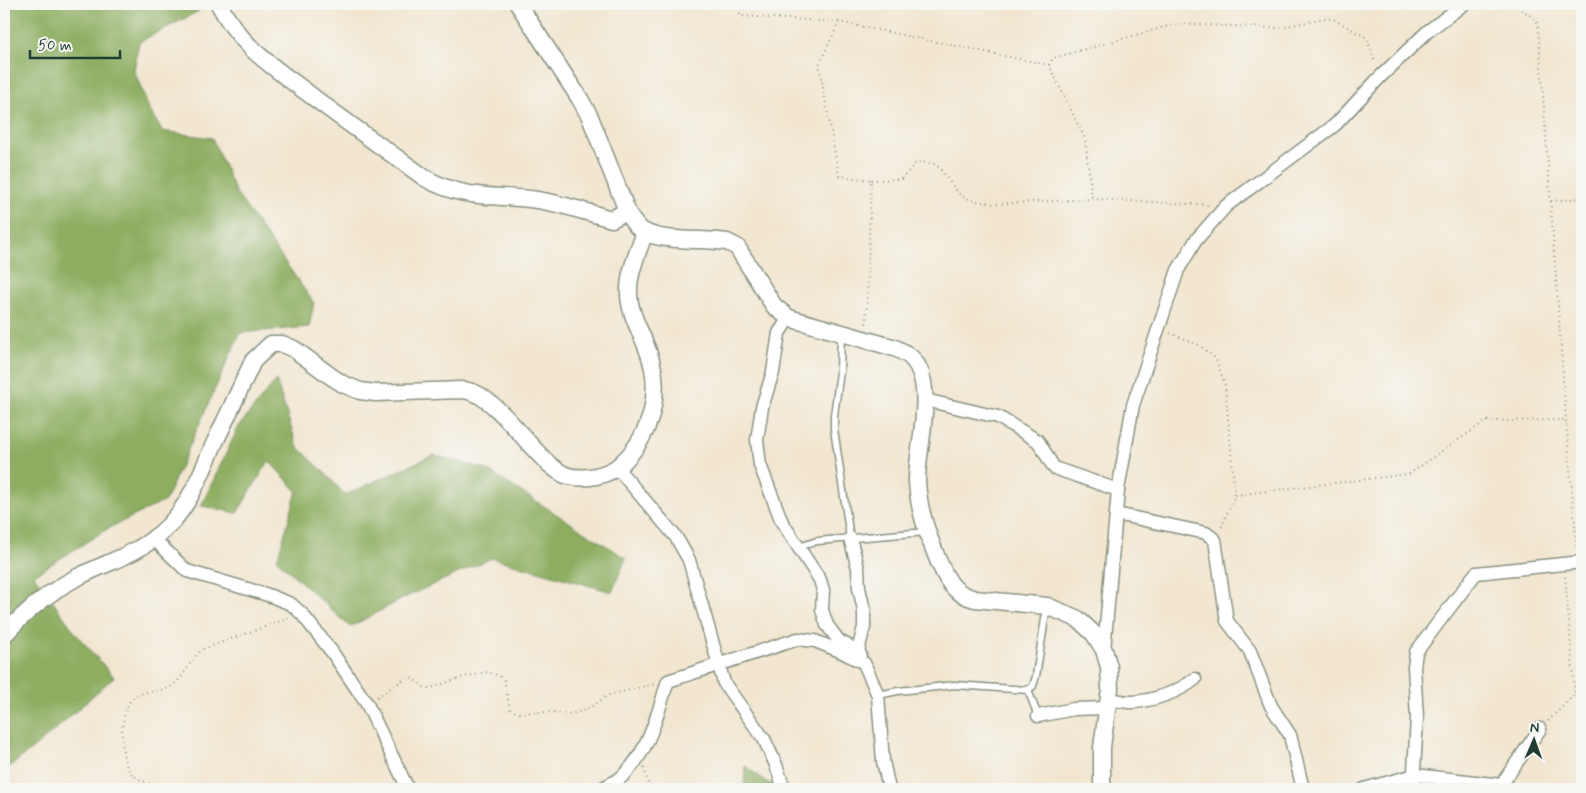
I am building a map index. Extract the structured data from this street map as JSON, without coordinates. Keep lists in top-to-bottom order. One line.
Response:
{"scale_bar":"50 m","north":"top"}
